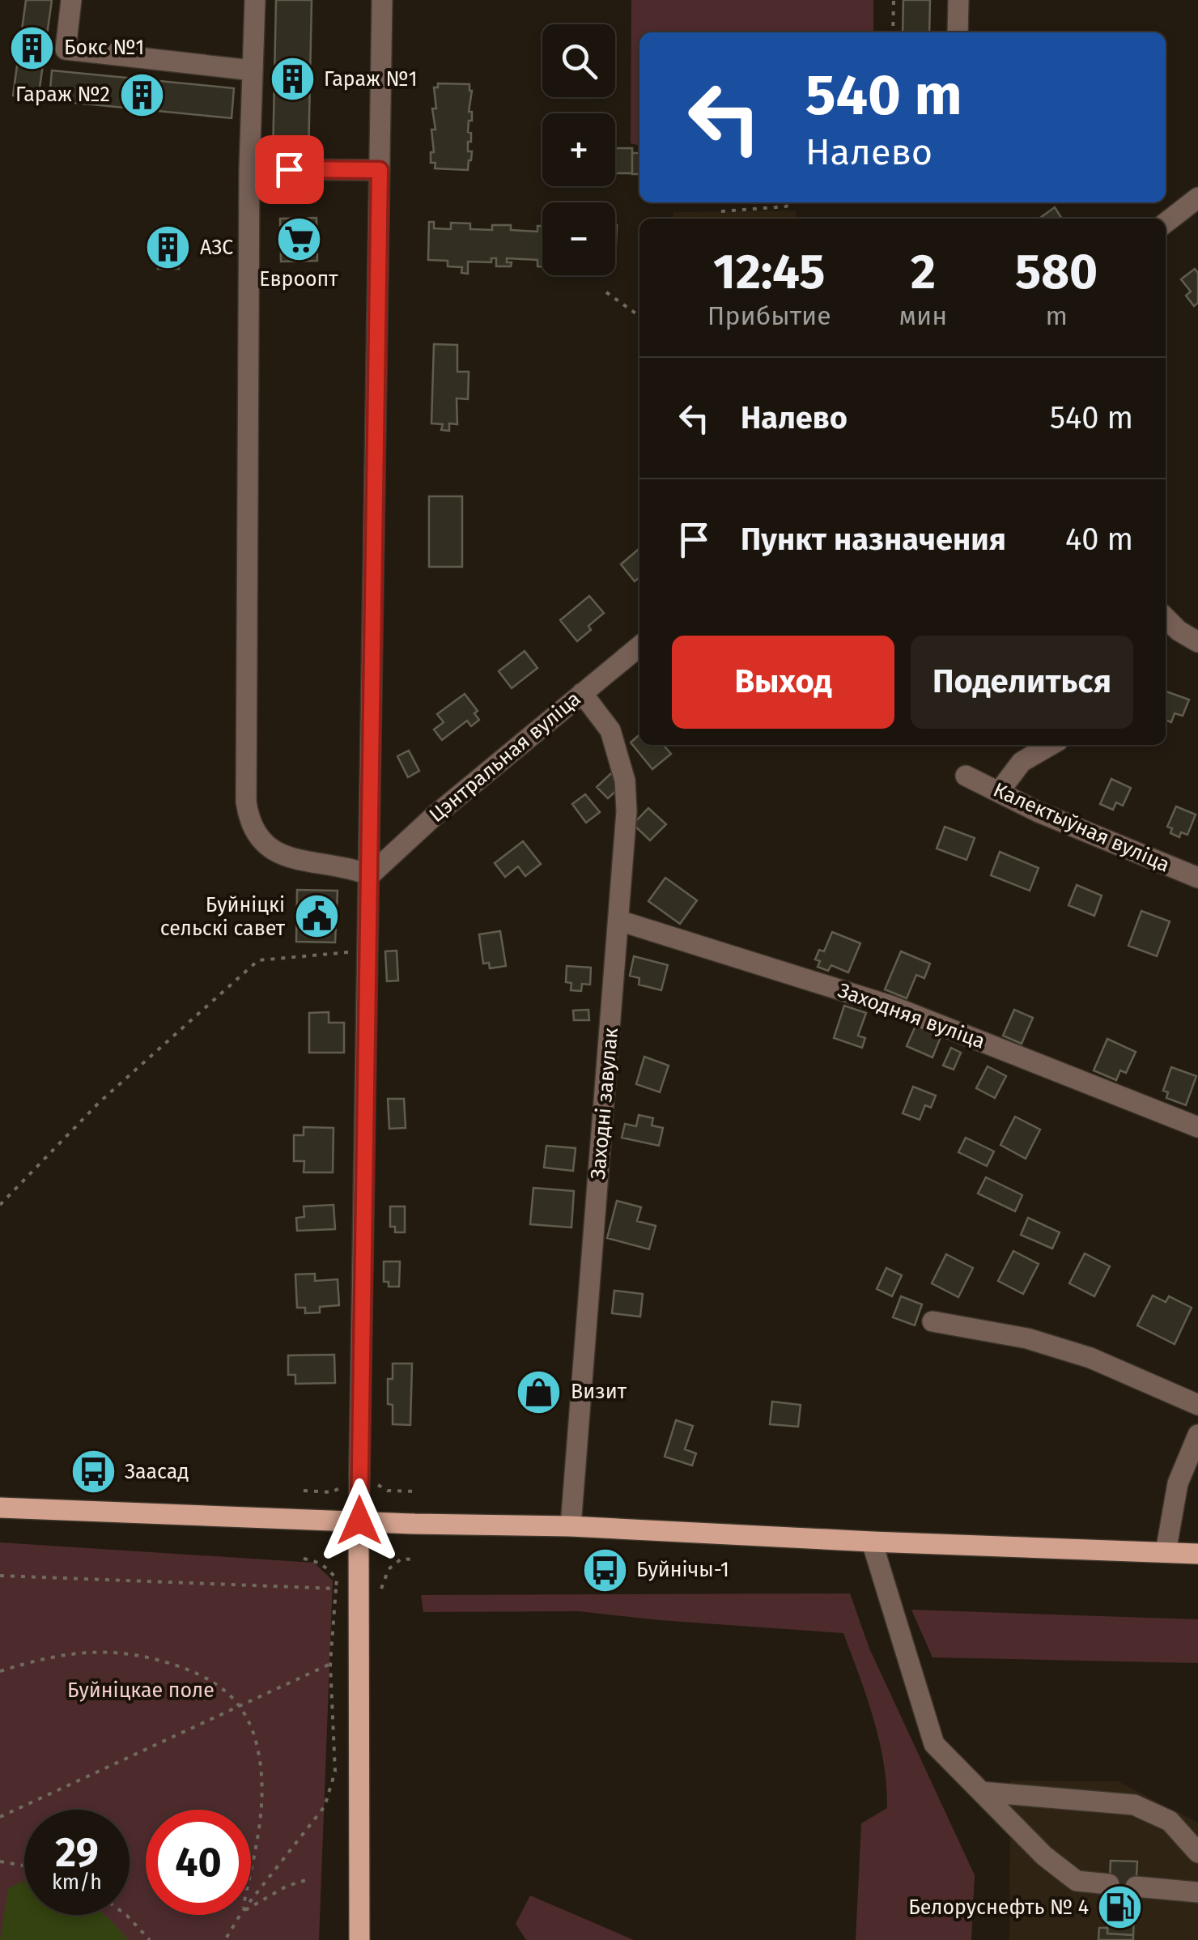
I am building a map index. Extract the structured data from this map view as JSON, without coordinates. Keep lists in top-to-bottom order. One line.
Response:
{"streets":{"street":["Цэнтральная вуліца","Калектыўная вуліца","Заходняя вуліца","Заходні завулак"]},"crossings":[["Цэнтральная вуліца","Заходні завулак"],["Заходняя вуліца","Заходні завулак"]],"parks":["Буйніцкае поле"],"places":{"building":["Бокс №1","Гараж №1","Гараж №2","АЗС"],"supermarket":["Евроопт"],"public building":["Буйніцкі сельскі савет"],"shop":["Визит"],"bus stop":["Заасад","Буйнічы-1"],"fuel station":["Белоруснефть № 4"]},"page":{"map_buttons":["+","−"],"turn":["540 m","Налево"],"eta":["12:45","Прибытие","2","мин","580","m"],"list":[{"name":"Налево","value":"540 m"},{"name":"Пункт назначения","value":"40 m"}],"buttons":["Выход","Поделиться"],"speed":"29 km/h","limit":"40"}}
